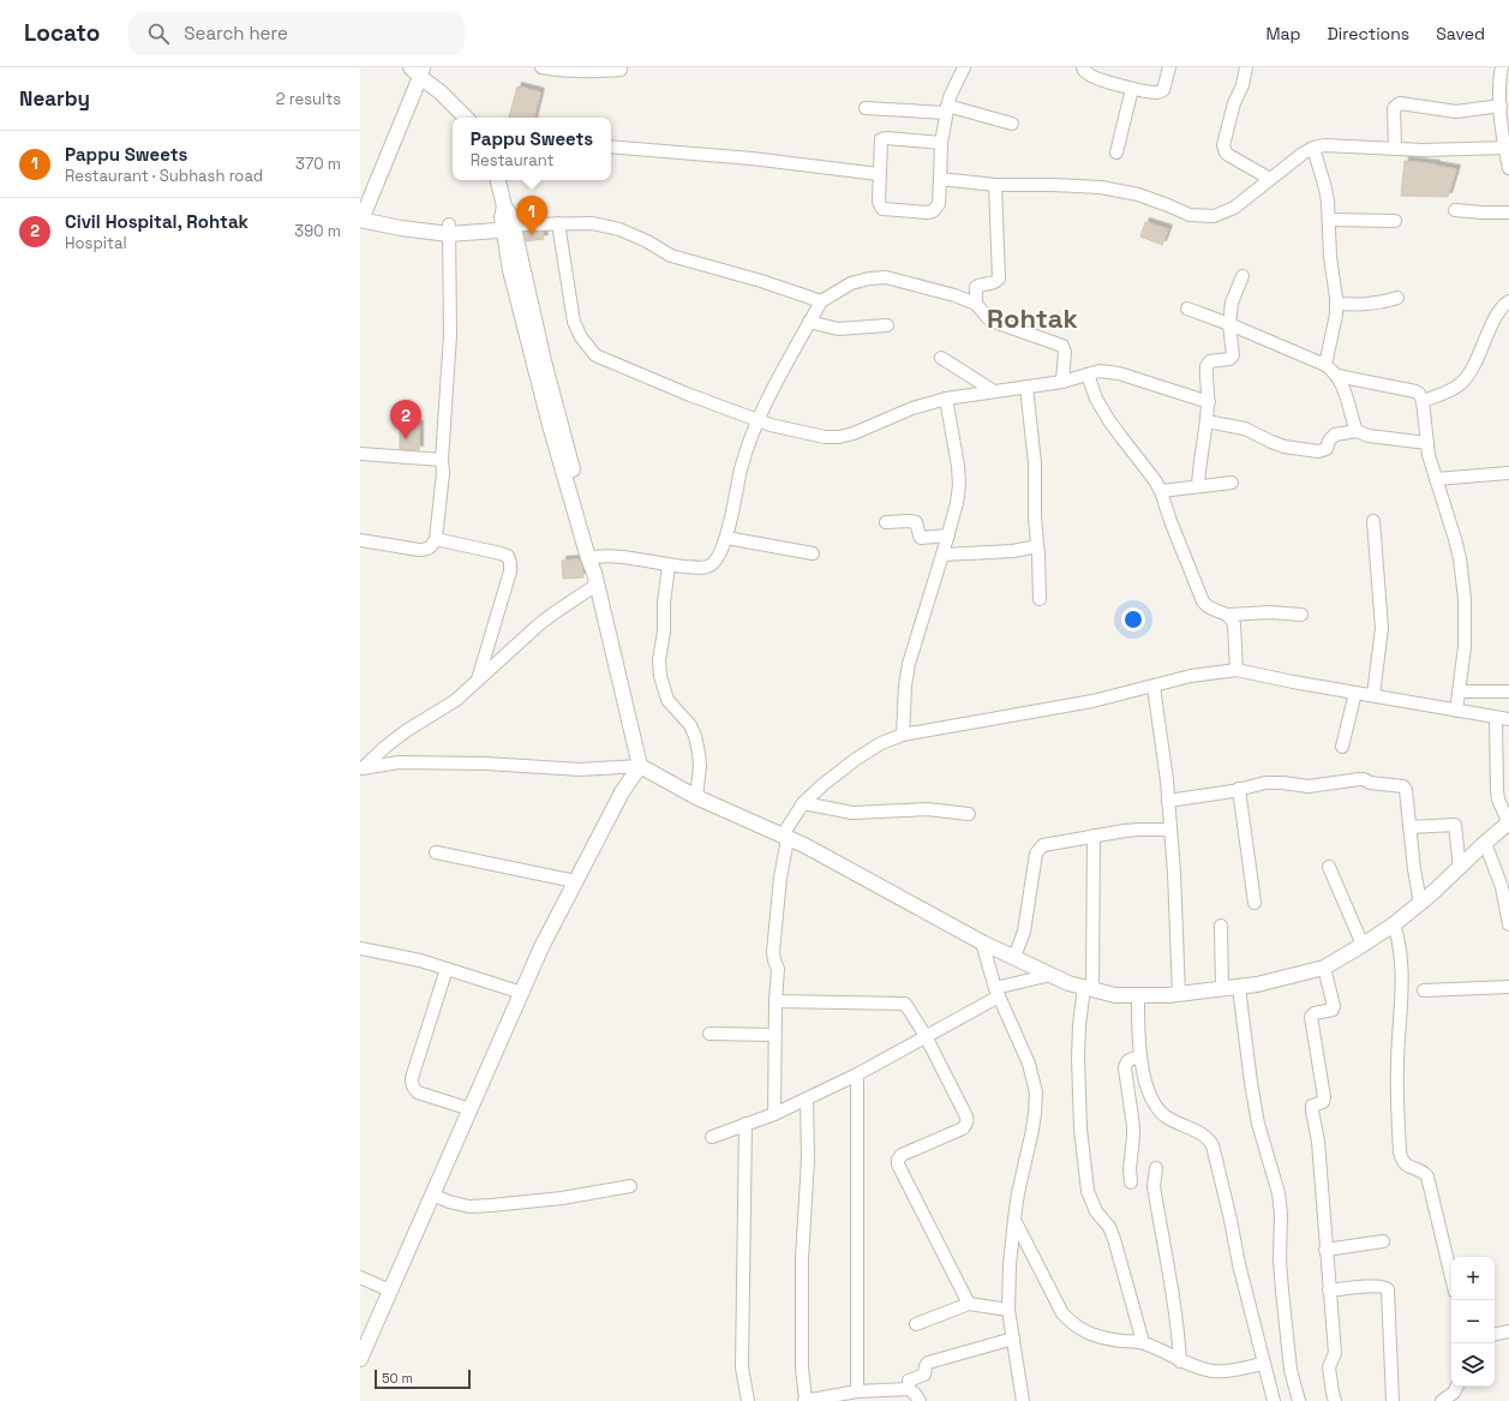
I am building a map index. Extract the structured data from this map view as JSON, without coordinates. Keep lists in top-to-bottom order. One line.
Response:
{"districts":["Rohtak"],"scale_bar":"50 m","page":{"header":"Locato","search":"Search here","nav":["Map","Directions","Saved"],"heading":["Nearby","2 results"],"popup":["Pappu Sweets","Restaurant"],"list":[{"mark":"1","name":"Pappu Sweets","note":"Restaurant · Subhash road","value":"370 m"},{"mark":"2","name":"Civil Hospital, Rohtak","note":"Hospital","value":"390 m"}],"pins":["1","2"],"map_buttons":["+","−"],"scale":"50 m"}}
